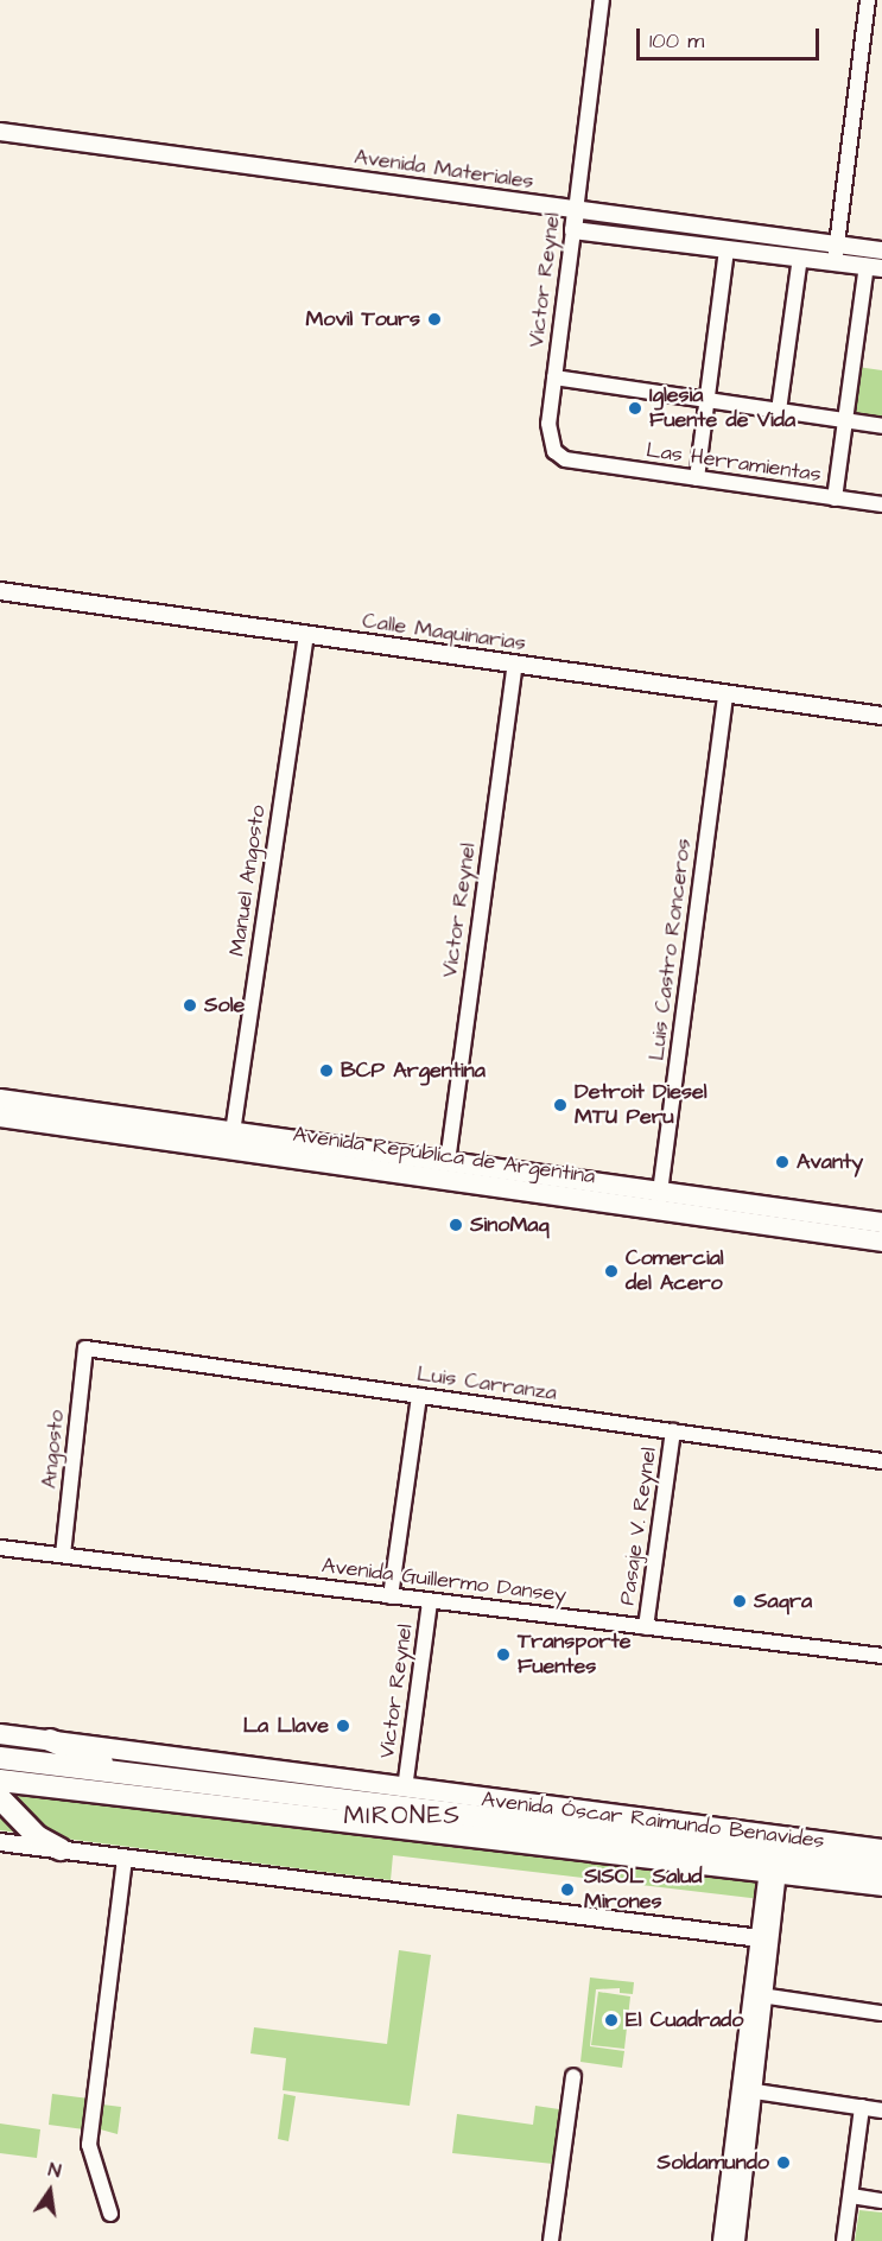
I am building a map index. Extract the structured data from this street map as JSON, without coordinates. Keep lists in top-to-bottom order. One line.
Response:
{"streets":{"main road":["Avenida República de Argentina","Avenida Óscar Raimundo Benavides"],"street":["Avenida Materiales","Victor Reynel","Las Herramientas","Calle Maquinarias","Manuel Angosto","Luis Castro Ronceros","Luis Carranza","Angosto","Pasaje V. Reynel","Avenida Guillermo Dansey"]},"crossings":[["Avenida Materiales","Victor Reynel"],["Victor Reynel","Las Herramientas"],["Victor Reynel","Calle Maquinarias"],["Victor Reynel","Avenida República de Argentina"],["Victor Reynel","Avenida Guillermo Dansey"],["Victor Reynel","Avenida Óscar Raimundo Benavides"],["Calle Maquinarias","Manuel Angosto"],["Calle Maquinarias","Luis Castro Ronceros"],["Manuel Angosto","Avenida República de Argentina"],["Luis Castro Ronceros","Avenida República de Argentina"],["Luis Carranza","Angosto"],["Luis Carranza","Pasaje V. Reynel"],["Angosto","Avenida Guillermo Dansey"],["Pasaje V. Reynel","Avenida Guillermo Dansey"]],"districts":["MIRONES"],"places":["Movil Tours","Iglesia Fuente de Vida","Sole","BCP Argentina","Detroit Diesel MTU Peru","Avanty","SinoMaq","Comercial del Acero","Saqra","Transporte Fuentes","La Llave","SISOL Salud Mirones","El Cuadrado","Soldamundo"],"scale_bar":"100 m","north":"top"}
